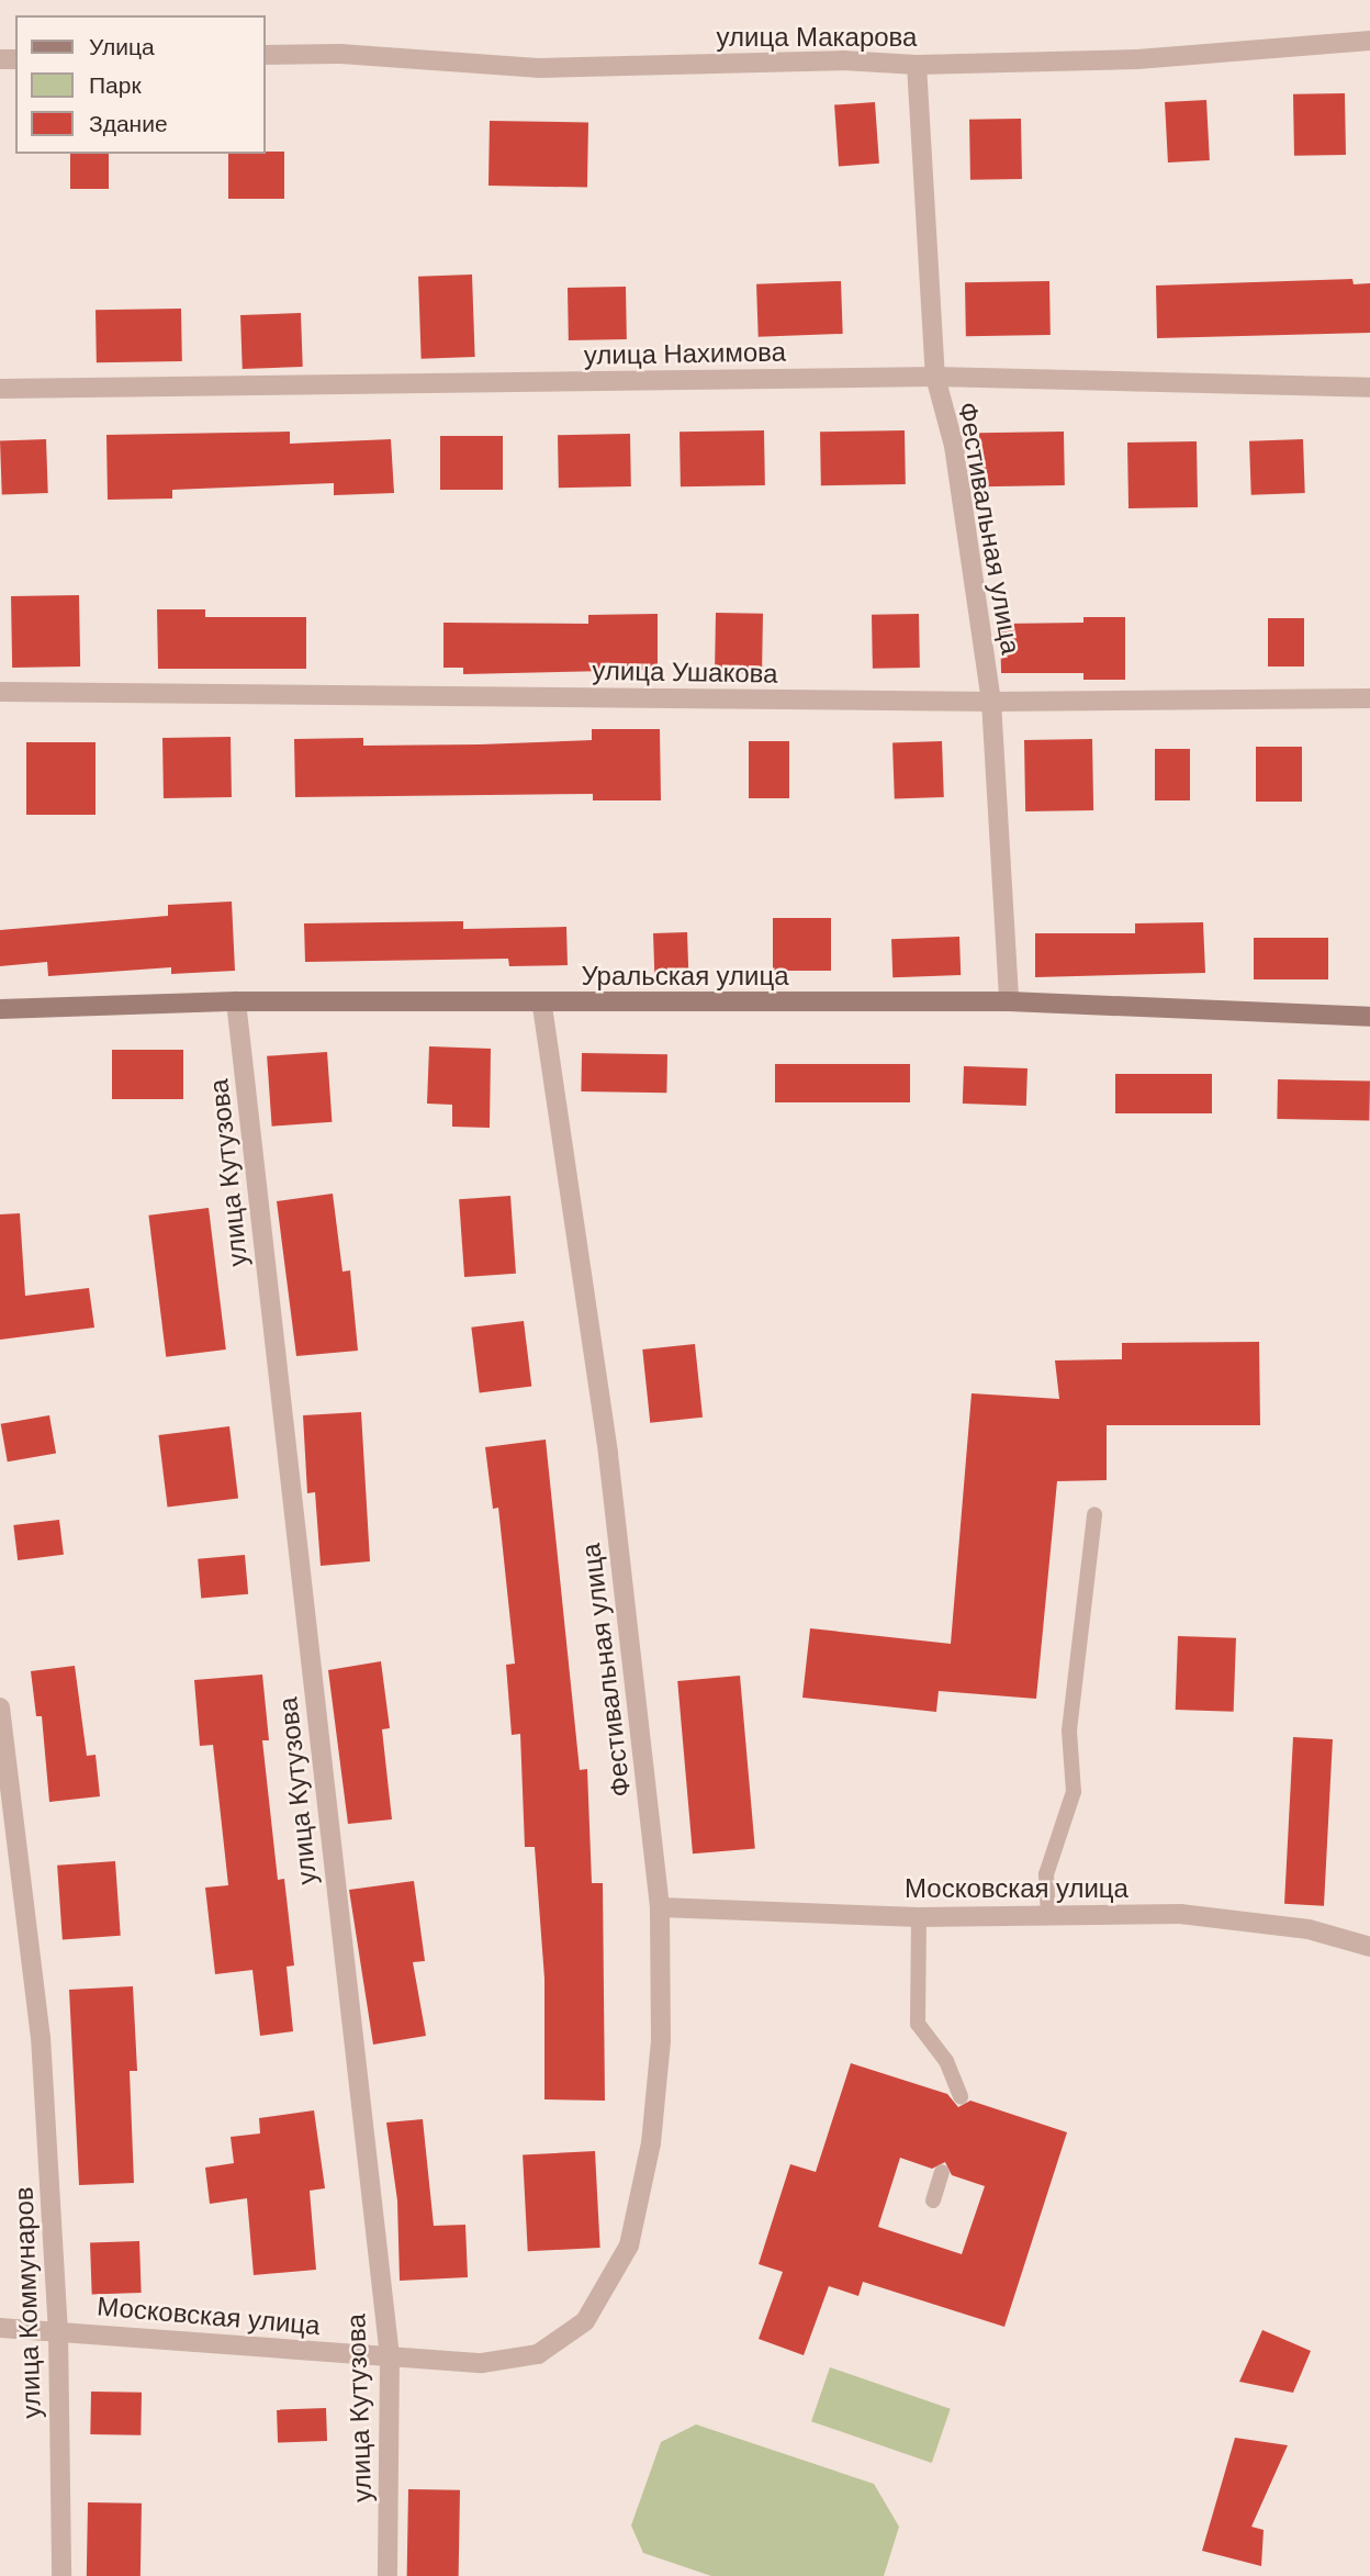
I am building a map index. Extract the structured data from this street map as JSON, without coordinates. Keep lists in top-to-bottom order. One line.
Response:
{"streets":{"street":["улица Макарова","улица Нахимова","Фестивальная улица","улица Ушакова","Уральская улица","улица Кутузова","Московская улица","улица Коммунаров"]},"crossings":[["улица Макарова","Фестивальная улица"],["улица Нахимова","Фестивальная улица"],["Фестивальная улица","улица Ушакова"],["Фестивальная улица","Уральская улица"],["Фестивальная улица","Московская улица"],["Уральская улица","улица Кутузова"],["улица Кутузова","Московская улица"],["Московская улица","улица Коммунаров"]],"legend":["Улица","Парк","Здание"]}
